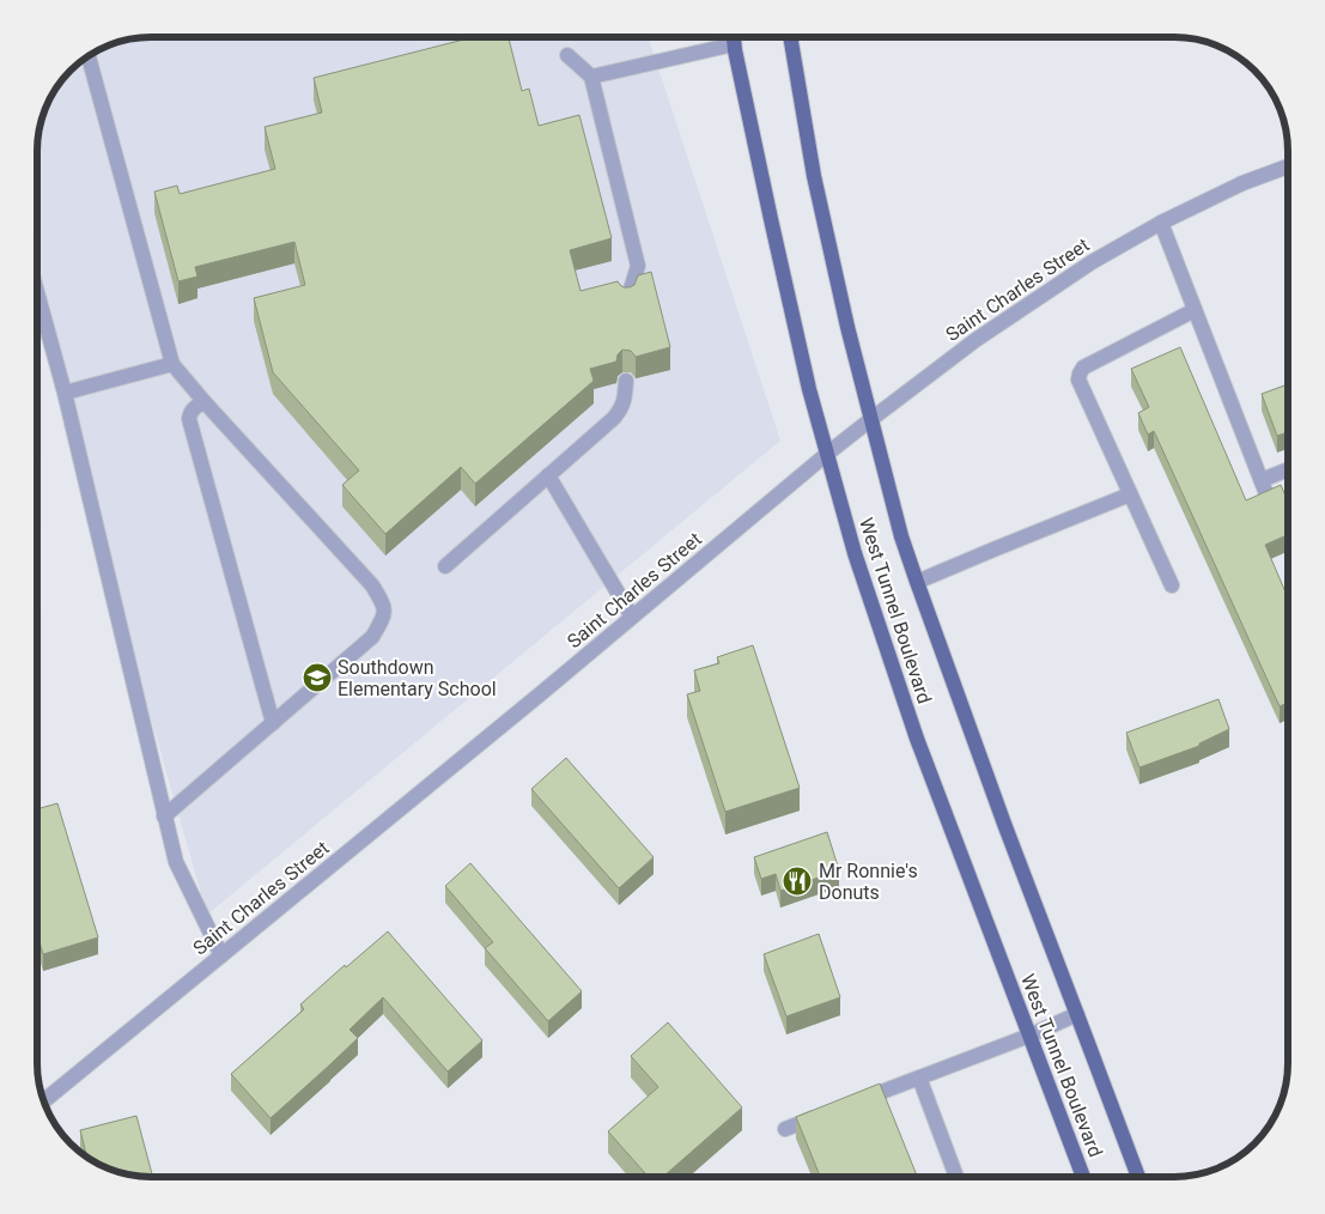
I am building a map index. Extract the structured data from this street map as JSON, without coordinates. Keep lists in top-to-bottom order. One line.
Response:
{"streets":{"main road":["West Tunnel Boulevard"],"street":["Saint Charles Street"]},"crossings":[["Saint Charles Street","West Tunnel Boulevard"]],"places":{"school or university":["Southdown Elementary School"],"restaurant":["Mr Ronnie's Donuts"]}}
